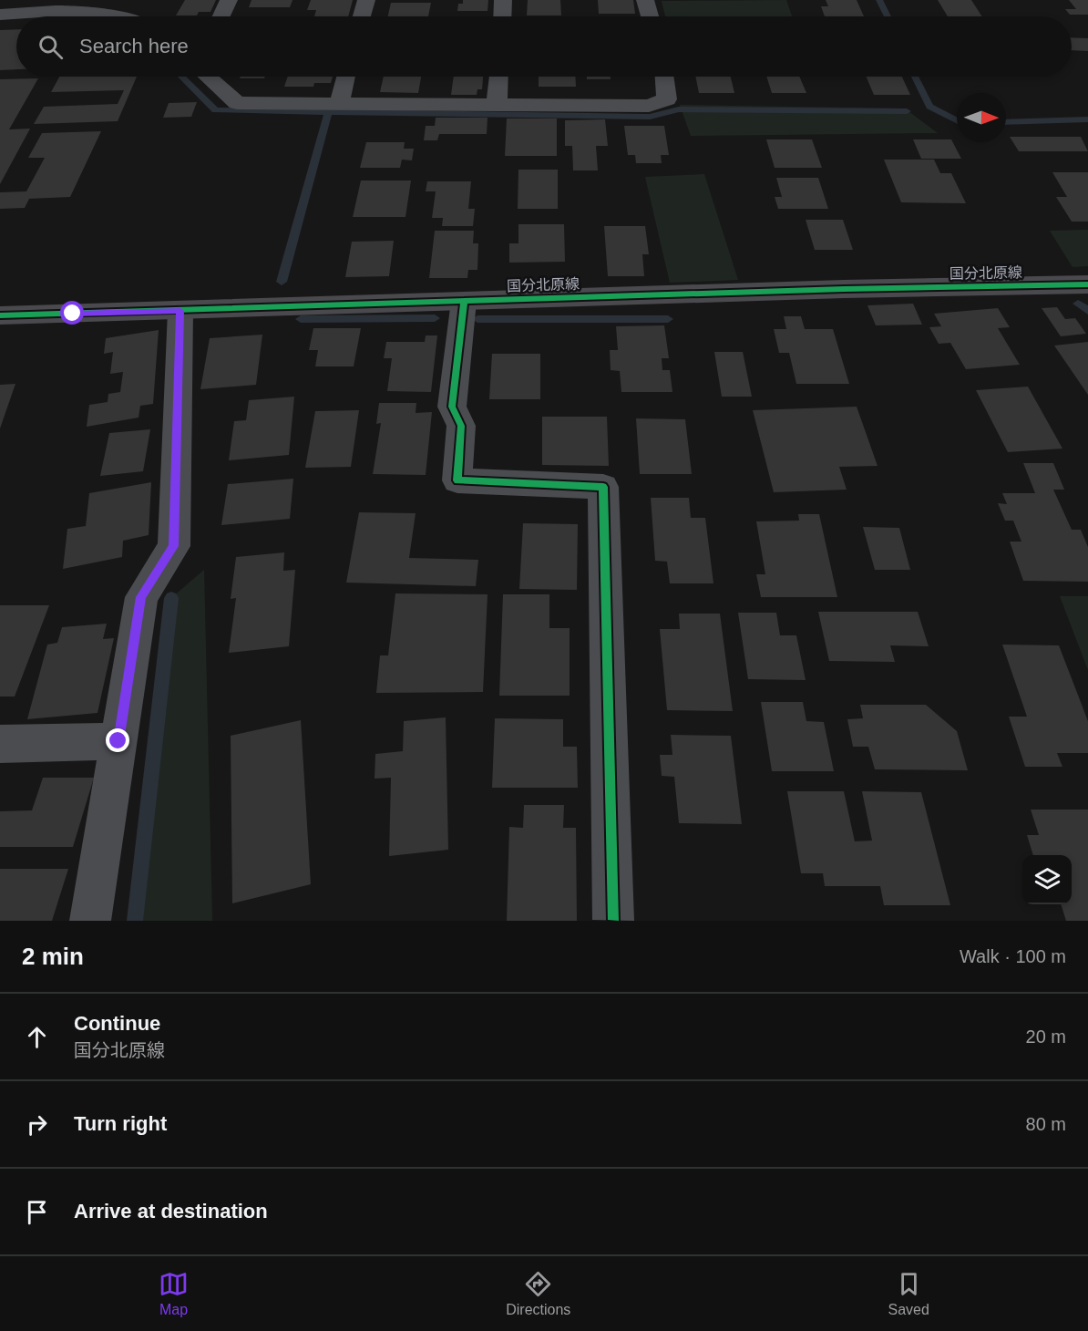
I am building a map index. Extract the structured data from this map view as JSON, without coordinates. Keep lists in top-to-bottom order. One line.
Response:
{"streets":{"street":["国分北原線"]},"north":"right","page":{"search":"Search here","heading":["2 min","Walk · 100 m"],"list":[["Continue","国分北原線","20 m"],["Turn right","80 m"],"Arrive at destination"],"nav":["Map","Directions","Saved"]}}
